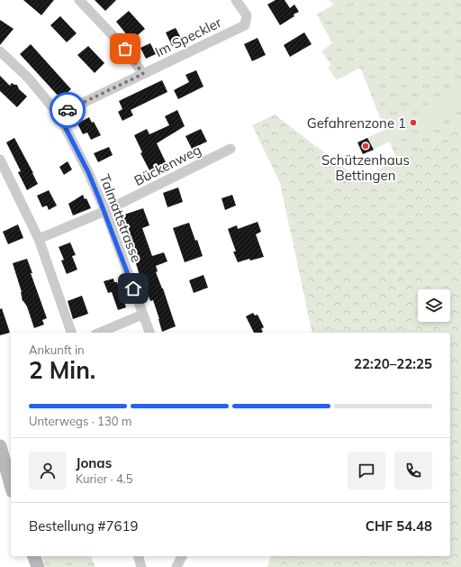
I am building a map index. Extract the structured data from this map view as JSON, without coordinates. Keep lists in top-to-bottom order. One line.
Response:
{"streets":{"street":["Im Speckler","Bückenweg","Talmattstrasse"]},"crossings":[["Im Speckler","Talmattstrasse"],["Bückenweg","Talmattstrasse"]],"places":["Gefahrenzone 1","Schützenhaus Bettingen"],"page":{"heading":["2 Min.","Ankunft in","22:20–22:25"],"panel":["Jonas","Kurier · 4.5","Bestellung #7619","CHF 54.48"],"bar":"Unterwegs · 130 m"}}
